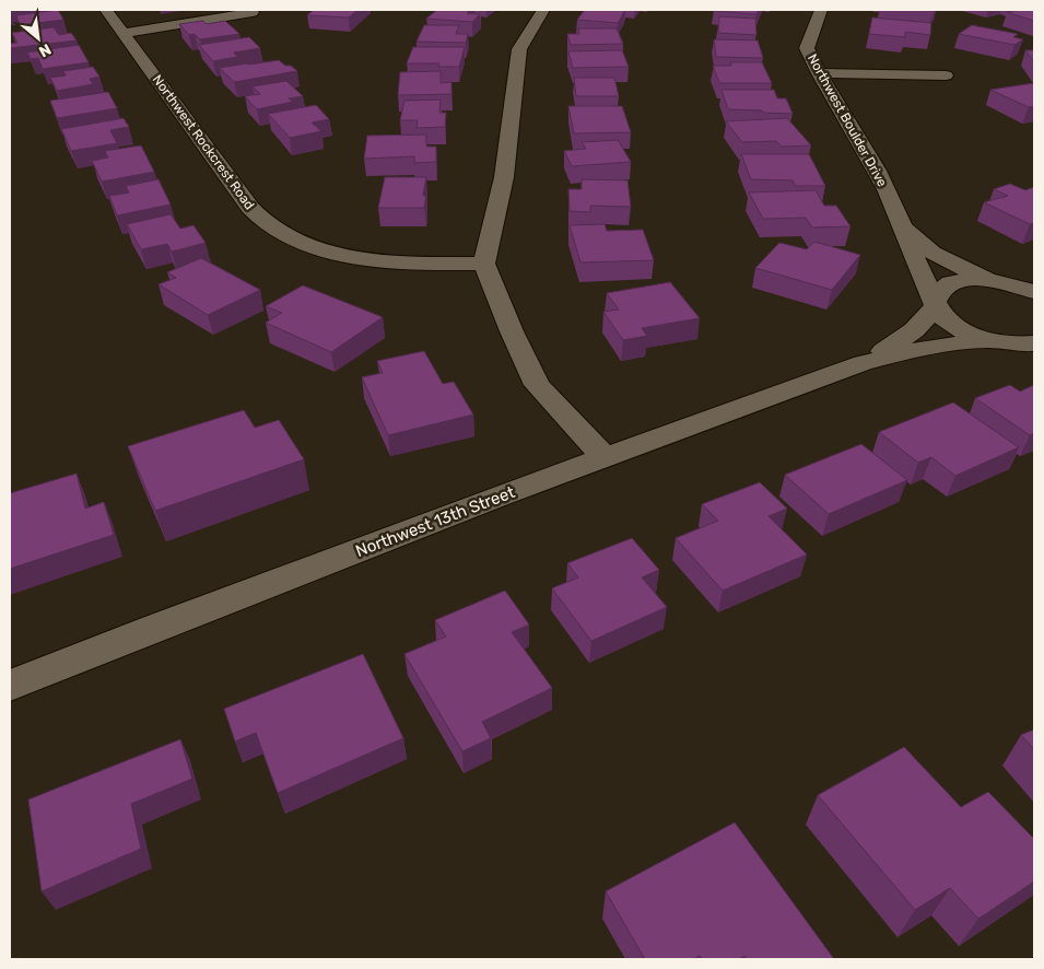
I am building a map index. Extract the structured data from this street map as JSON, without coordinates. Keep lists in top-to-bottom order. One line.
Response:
{"streets":{"street":["Northwest Boulder Drive","Northwest Rockcrest Road","Northwest 13th Street"]},"crossings":[["Northwest Boulder Drive","Northwest 13th Street"]],"north":"bottom right"}
